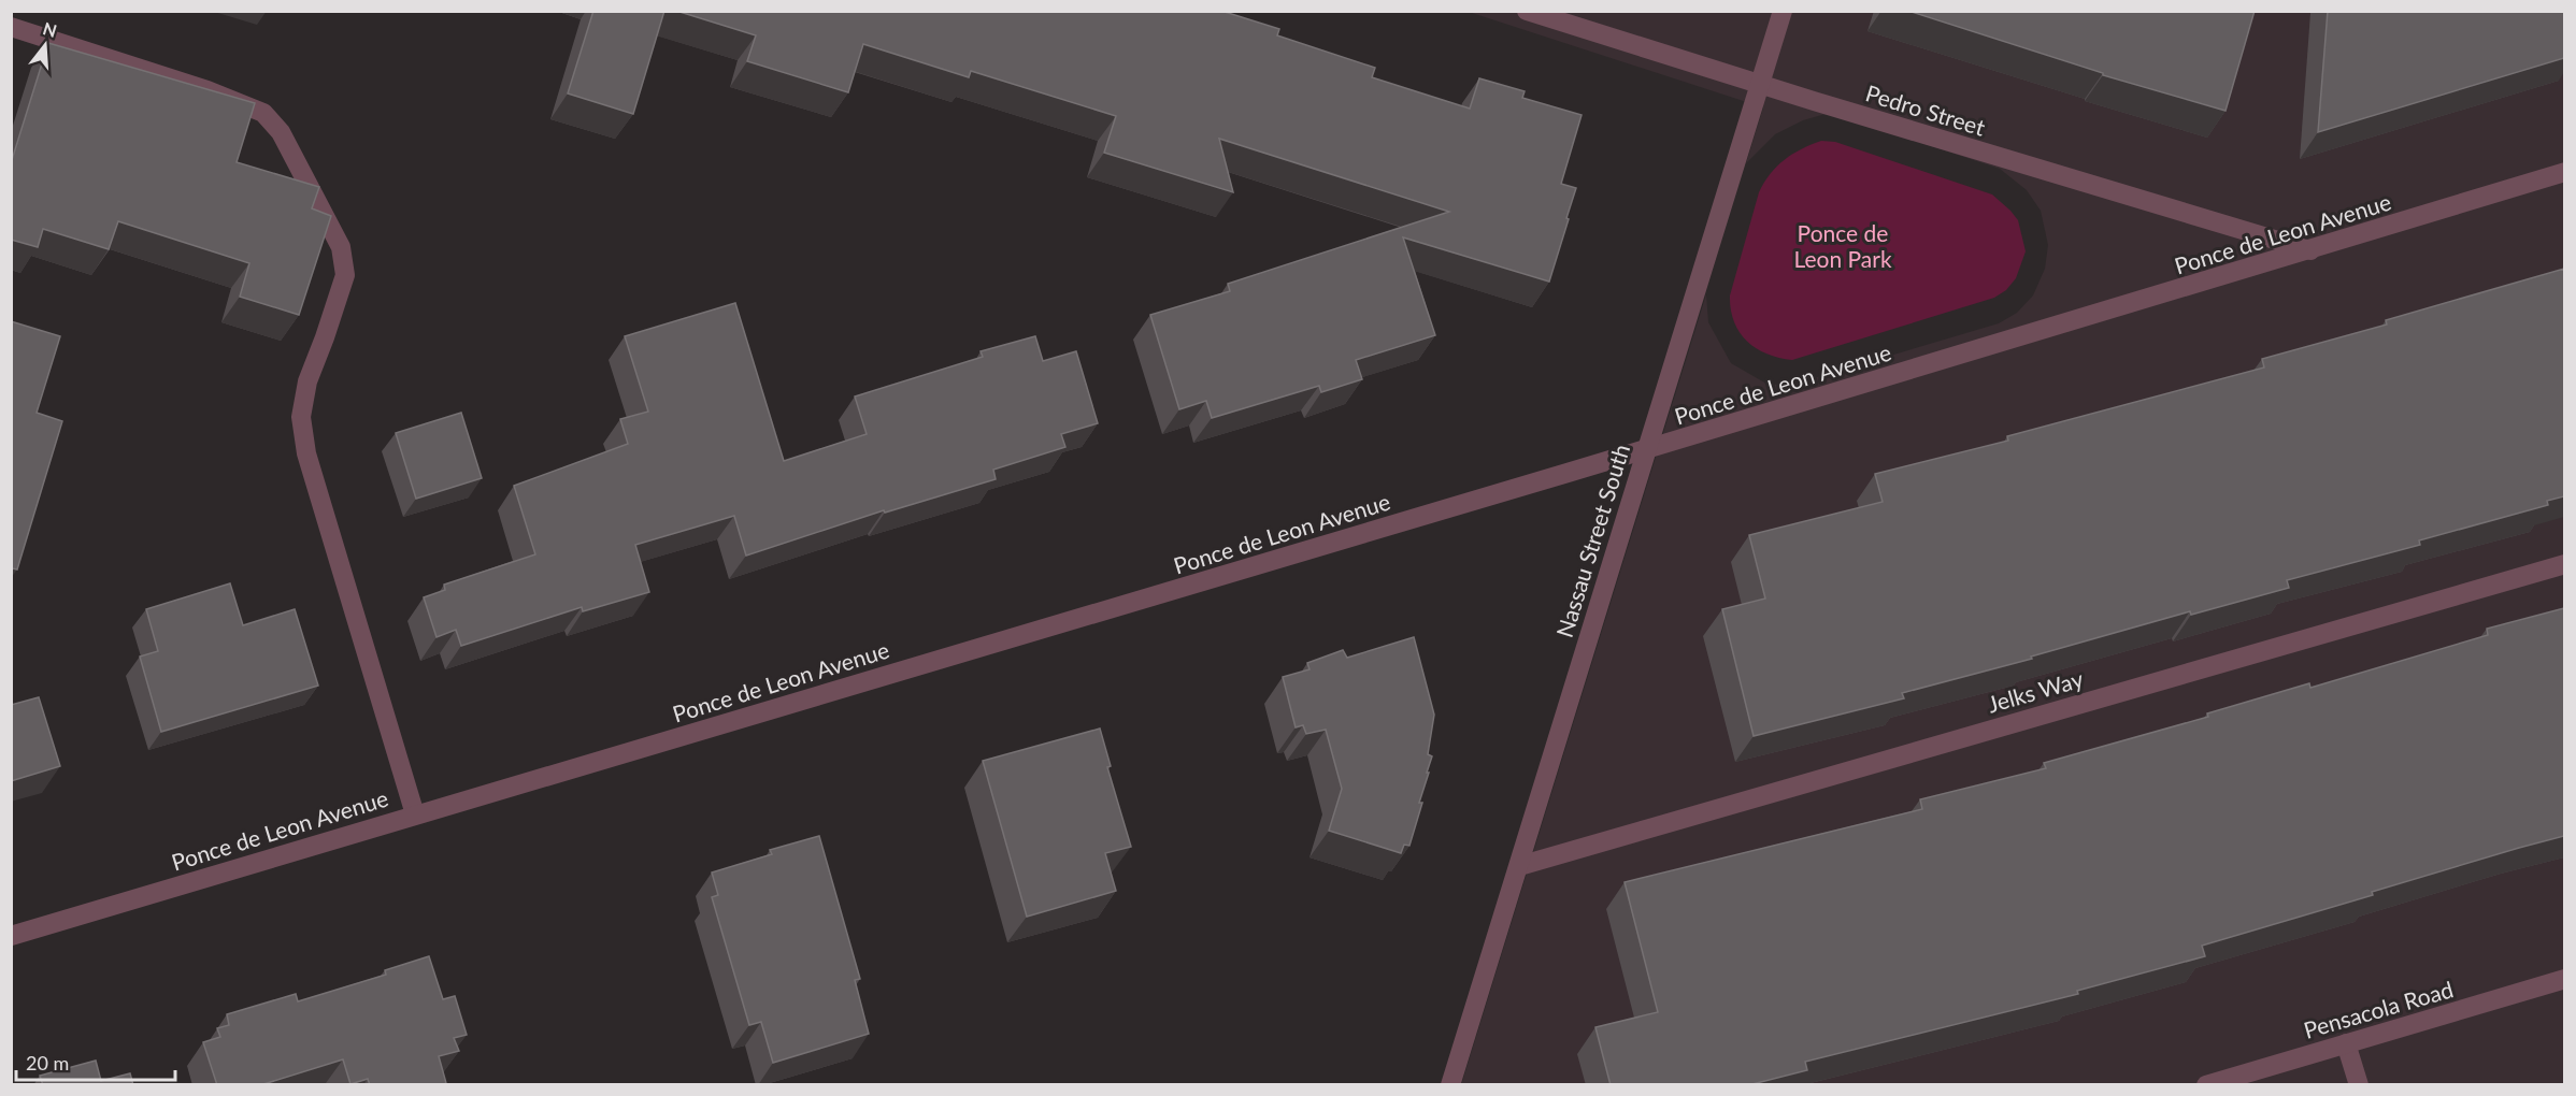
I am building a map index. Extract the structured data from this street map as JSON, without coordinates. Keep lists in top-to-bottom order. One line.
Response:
{"streets":{"street":["Pedro Street","Ponce de Leon Avenue","Nassau Street South","Jelks Way","Pensacola Road"]},"crossings":[["Pedro Street","Ponce de Leon Avenue"],["Pedro Street","Nassau Street South"],["Ponce de Leon Avenue","Nassau Street South"],["Nassau Street South","Jelks Way"]],"parks":["Ponce de Leon Park"],"scale_bar":"20 m","north":"top"}
